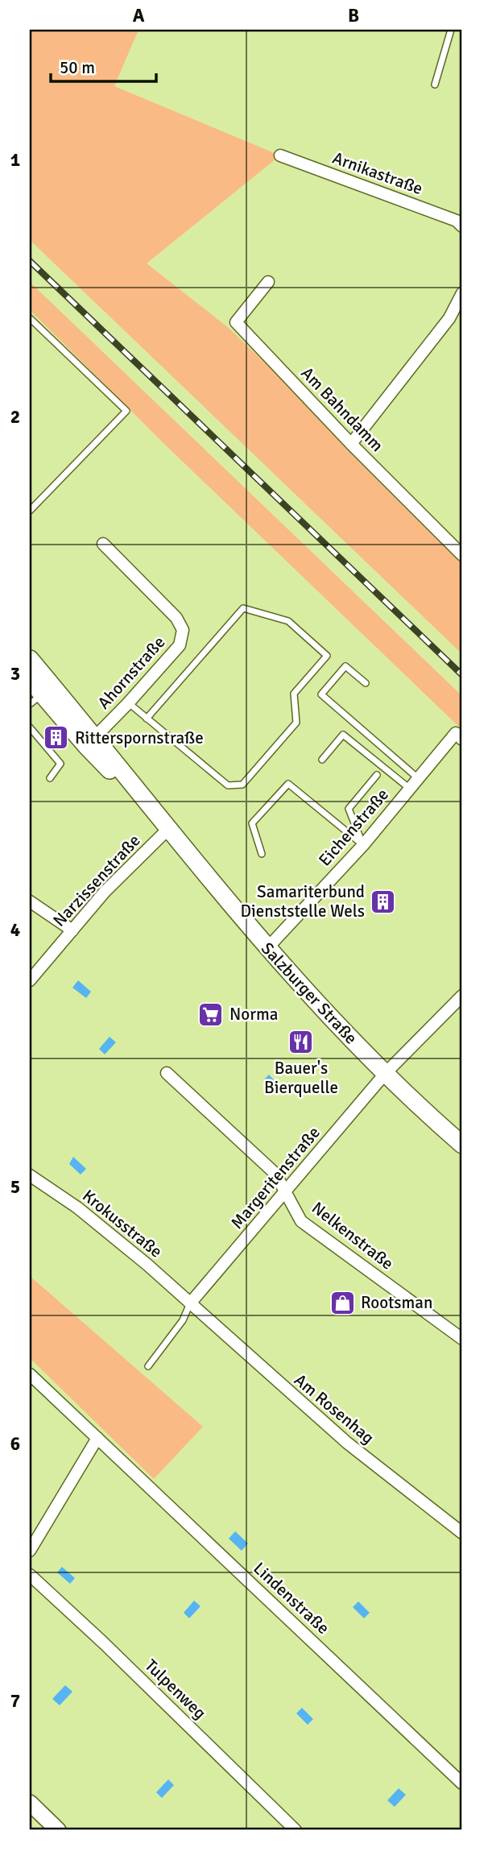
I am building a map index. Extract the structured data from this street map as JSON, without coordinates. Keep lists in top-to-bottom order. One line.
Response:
{"streets":{"main road":["Salzburger Straße"],"street":["Arnikastraße","Am Bahndamm","Ahornstraße","Eichenstraße","Narzissenstraße","Margeritenstraße","Krokusstraße","Nelkenstraße","Am Rosenhag","Lindenstraße","Tulpenweg"]},"crossings":[["Ahornstraße","Salzburger Straße"],["Eichenstraße","Salzburger Straße"],["Narzissenstraße","Salzburger Straße"],["Salzburger Straße","Margeritenstraße"],["Margeritenstraße","Krokusstraße"],["Margeritenstraße","Nelkenstraße"],["Margeritenstraße","Am Rosenhag"],["Krokusstraße","Am Rosenhag"]],"places":{"building":["Ritterspornstraße","Samariterbund Dienststelle Wels"],"supermarket":["Norma"],"restaurant":["Bauer's Bierquelle"],"shop":["Rootsman"]},"scale_bar":"50 m","grid":{"columns":["A","B"],"rows":["1","2","3","4","5","6","7"]}}
